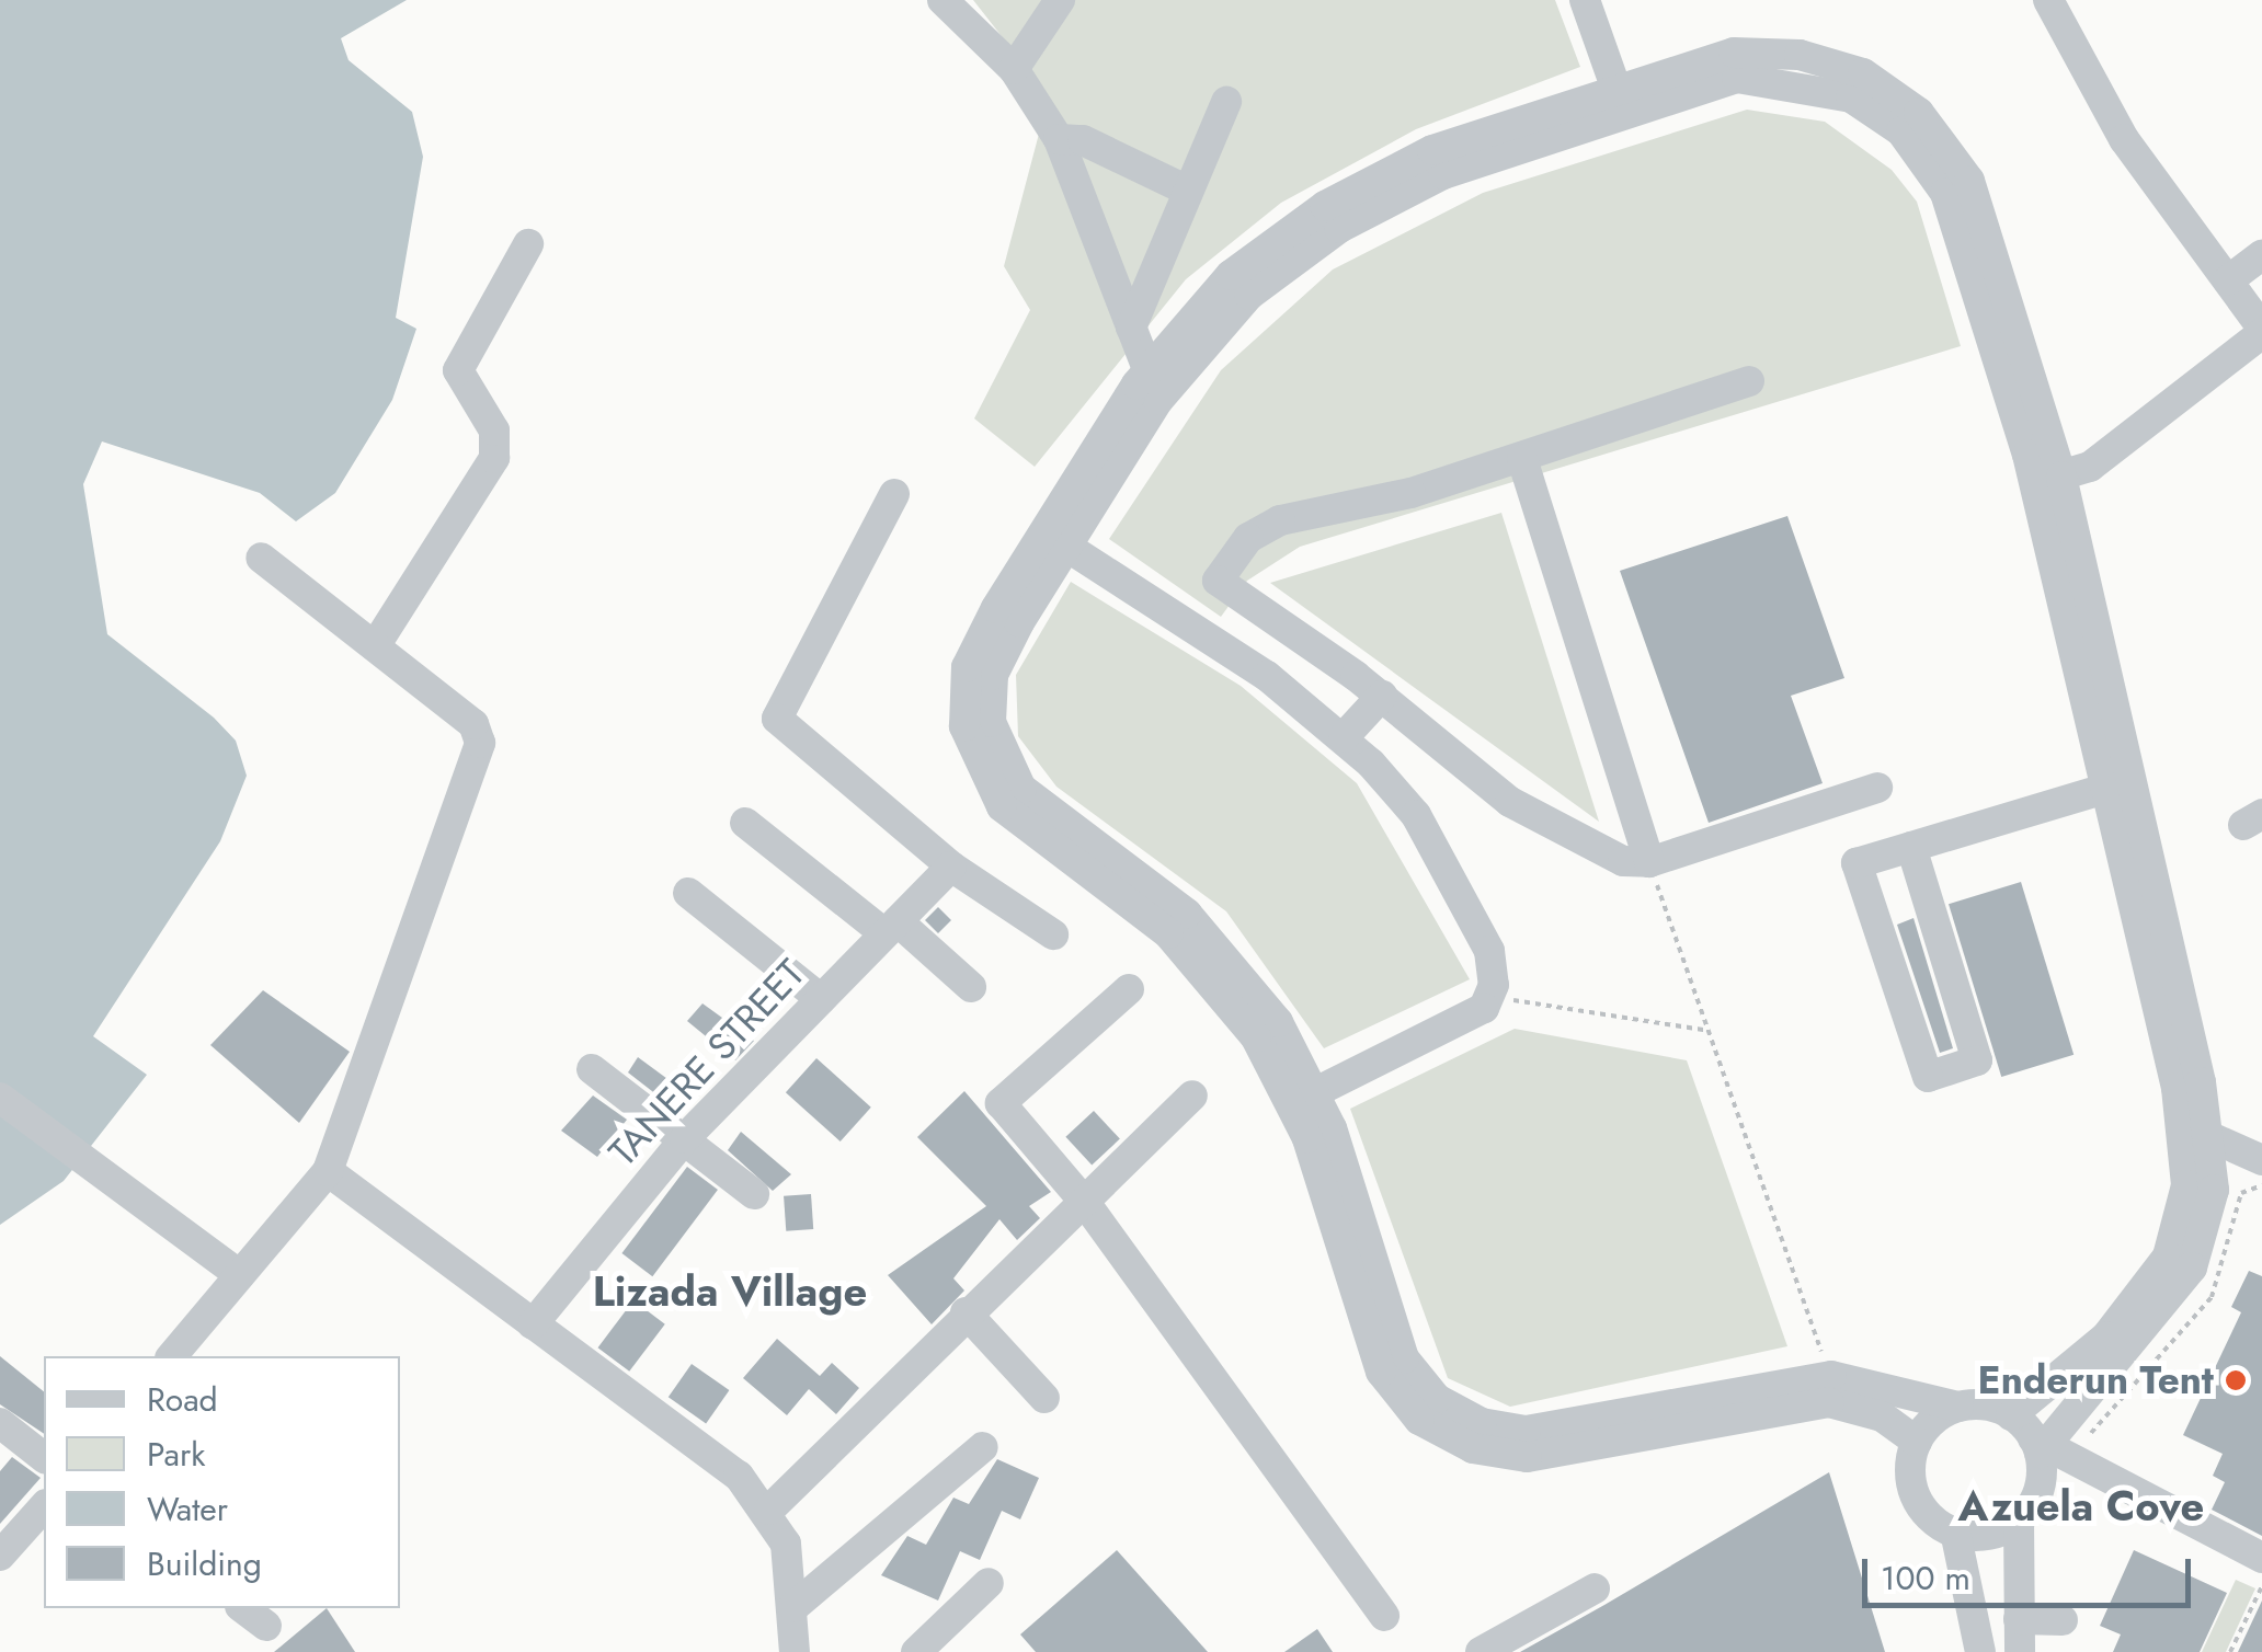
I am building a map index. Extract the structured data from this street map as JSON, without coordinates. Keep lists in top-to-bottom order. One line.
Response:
{"streets":{"street":["TANERE STREET"]},"districts":["Lizada Village","Azuela Cove"],"places":["Enderun Tent"],"legend":["Road","Park","Water","Building"],"scale_bar":"100 m"}
